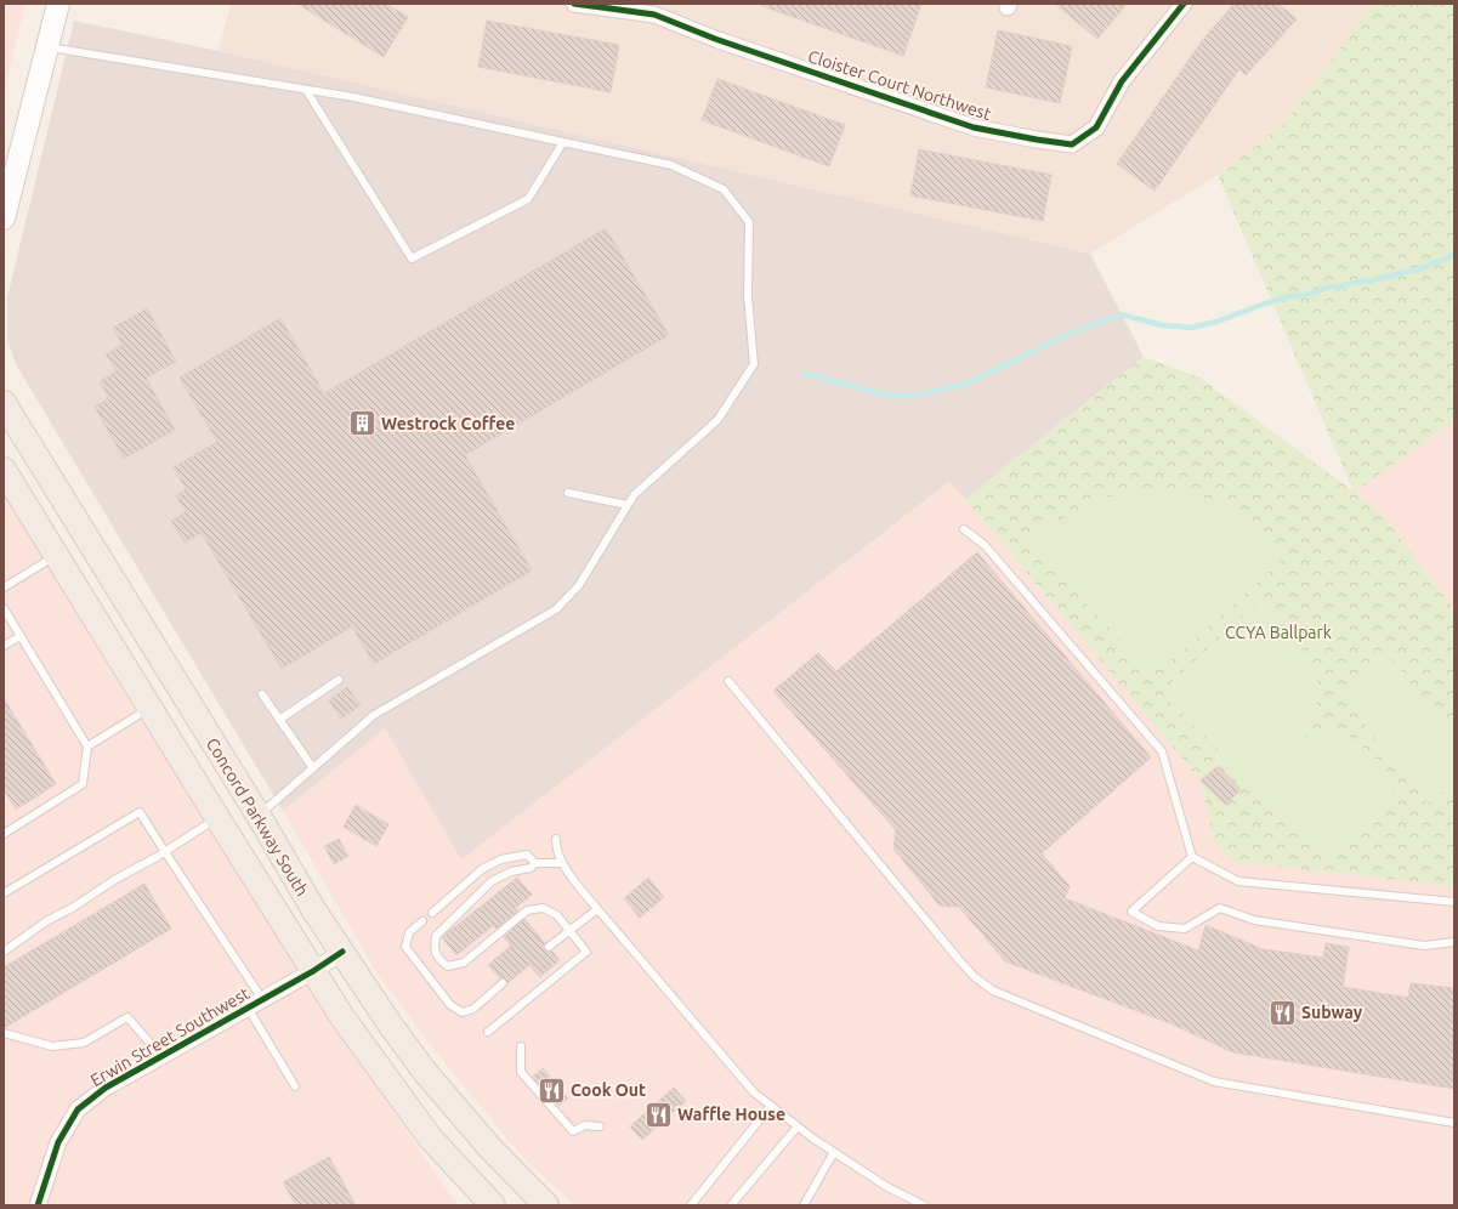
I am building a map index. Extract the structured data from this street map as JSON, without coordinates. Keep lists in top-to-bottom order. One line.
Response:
{"streets":{"main road":["Concord Parkway South"],"street":["Cloister Court Northwest","Erwin Street Southwest"]},"crossings":[["Concord Parkway South","Erwin Street Southwest"]],"parks":["CCYA Ballpark"],"places":{"building":["Westrock Coffee"],"restaurant":["Subway","Cook Out","Waffle House"]}}
